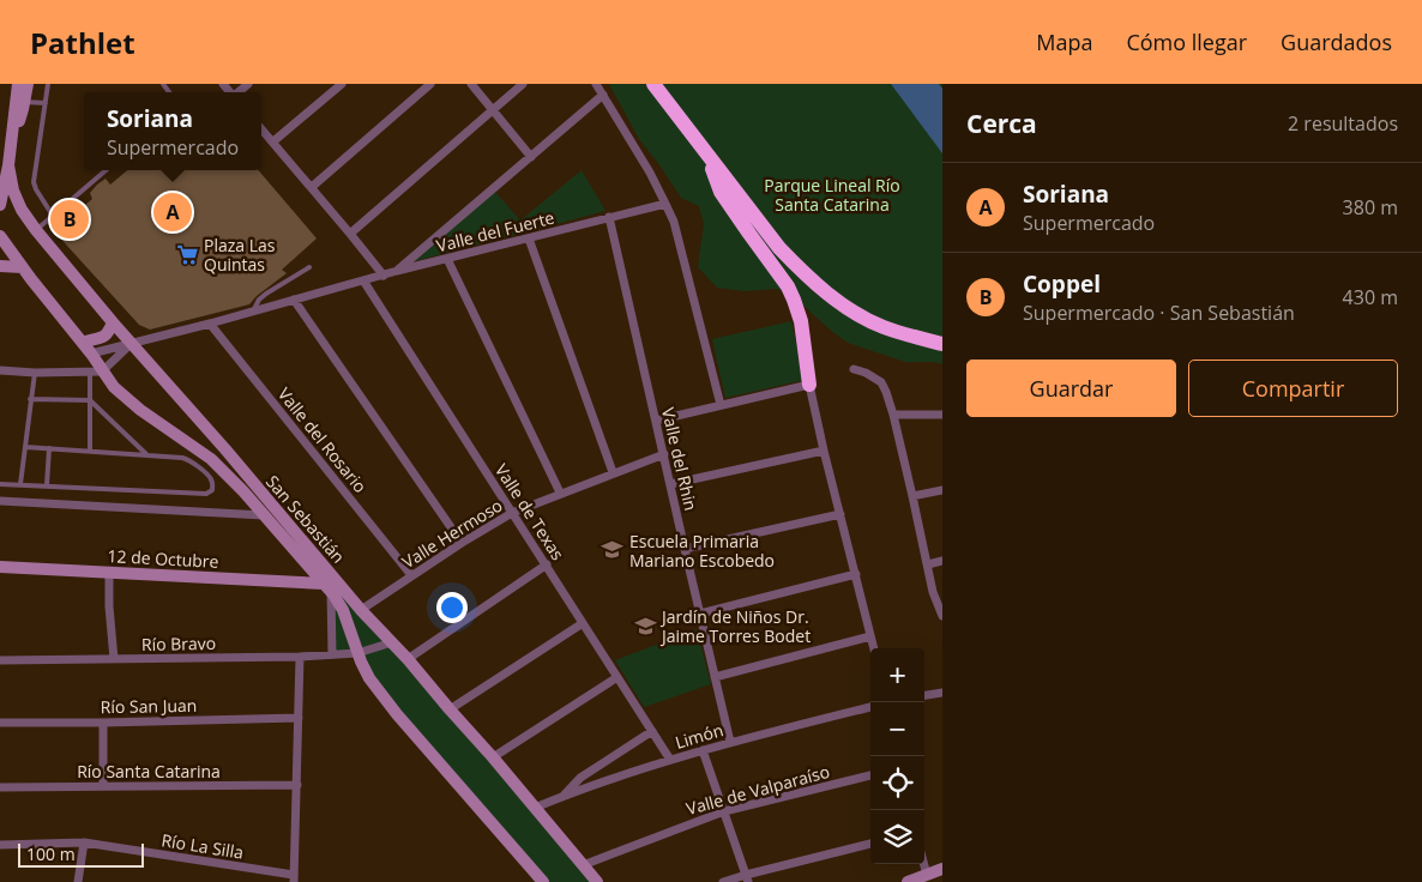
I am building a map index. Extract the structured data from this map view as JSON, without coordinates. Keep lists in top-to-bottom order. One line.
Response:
{"streets":{"main road":["San Sebastián","12 de Octubre"],"street":["Valle del Fuerte","Valle del Rosario","Valle del Rhin","Valle de Texas","Valle Hermoso","Río Bravo","Río San Juan","Limón","Río Santa Catarina","Valle de Valparaíso","Río La Silla"]},"crossings":[["Valle del Fuerte","Valle del Rosario"],["Valle del Fuerte","Valle del Rhin"],["Valle del Fuerte","Valle de Texas"],["Valle del Fuerte","San Sebastián"],["Valle del Rosario","Valle Hermoso"],["Valle del Rhin","Valle Hermoso"],["Valle del Rhin","Limón"],["Valle de Texas","Valle Hermoso"],["Valle de Texas","Limón"],["San Sebastián","Valle Hermoso"],["San Sebastián","12 de Octubre"],["San Sebastián","Río Bravo"],["San Sebastián","Limón"],["San Sebastián","Valle de Valparaíso"]],"parks":["Parque Lineal Río Santa Catarina"],"places":{"supermarket":["Plaza Las Quintas"],"school or university":["Escuela Primaria Mariano Escobedo","Jardín de Niños Dr. Jaime Torres Bodet"]},"scale_bar":"100 m","page":{"header":"Pathlet","nav":["Mapa","Cómo llegar","Guardados"],"heading":["Cerca","2 resultados"],"popup":["Soriana","Supermercado"],"list":[{"mark":"A","name":"Soriana","note":"Supermercado","value":"380 m"},{"mark":"B","name":"Coppel","note":"Supermercado · San Sebastián","value":"430 m"}],"pins":["A","B"],"buttons":["Guardar","Compartir"],"map_buttons":["+","−"],"scale":"100 m"}}
